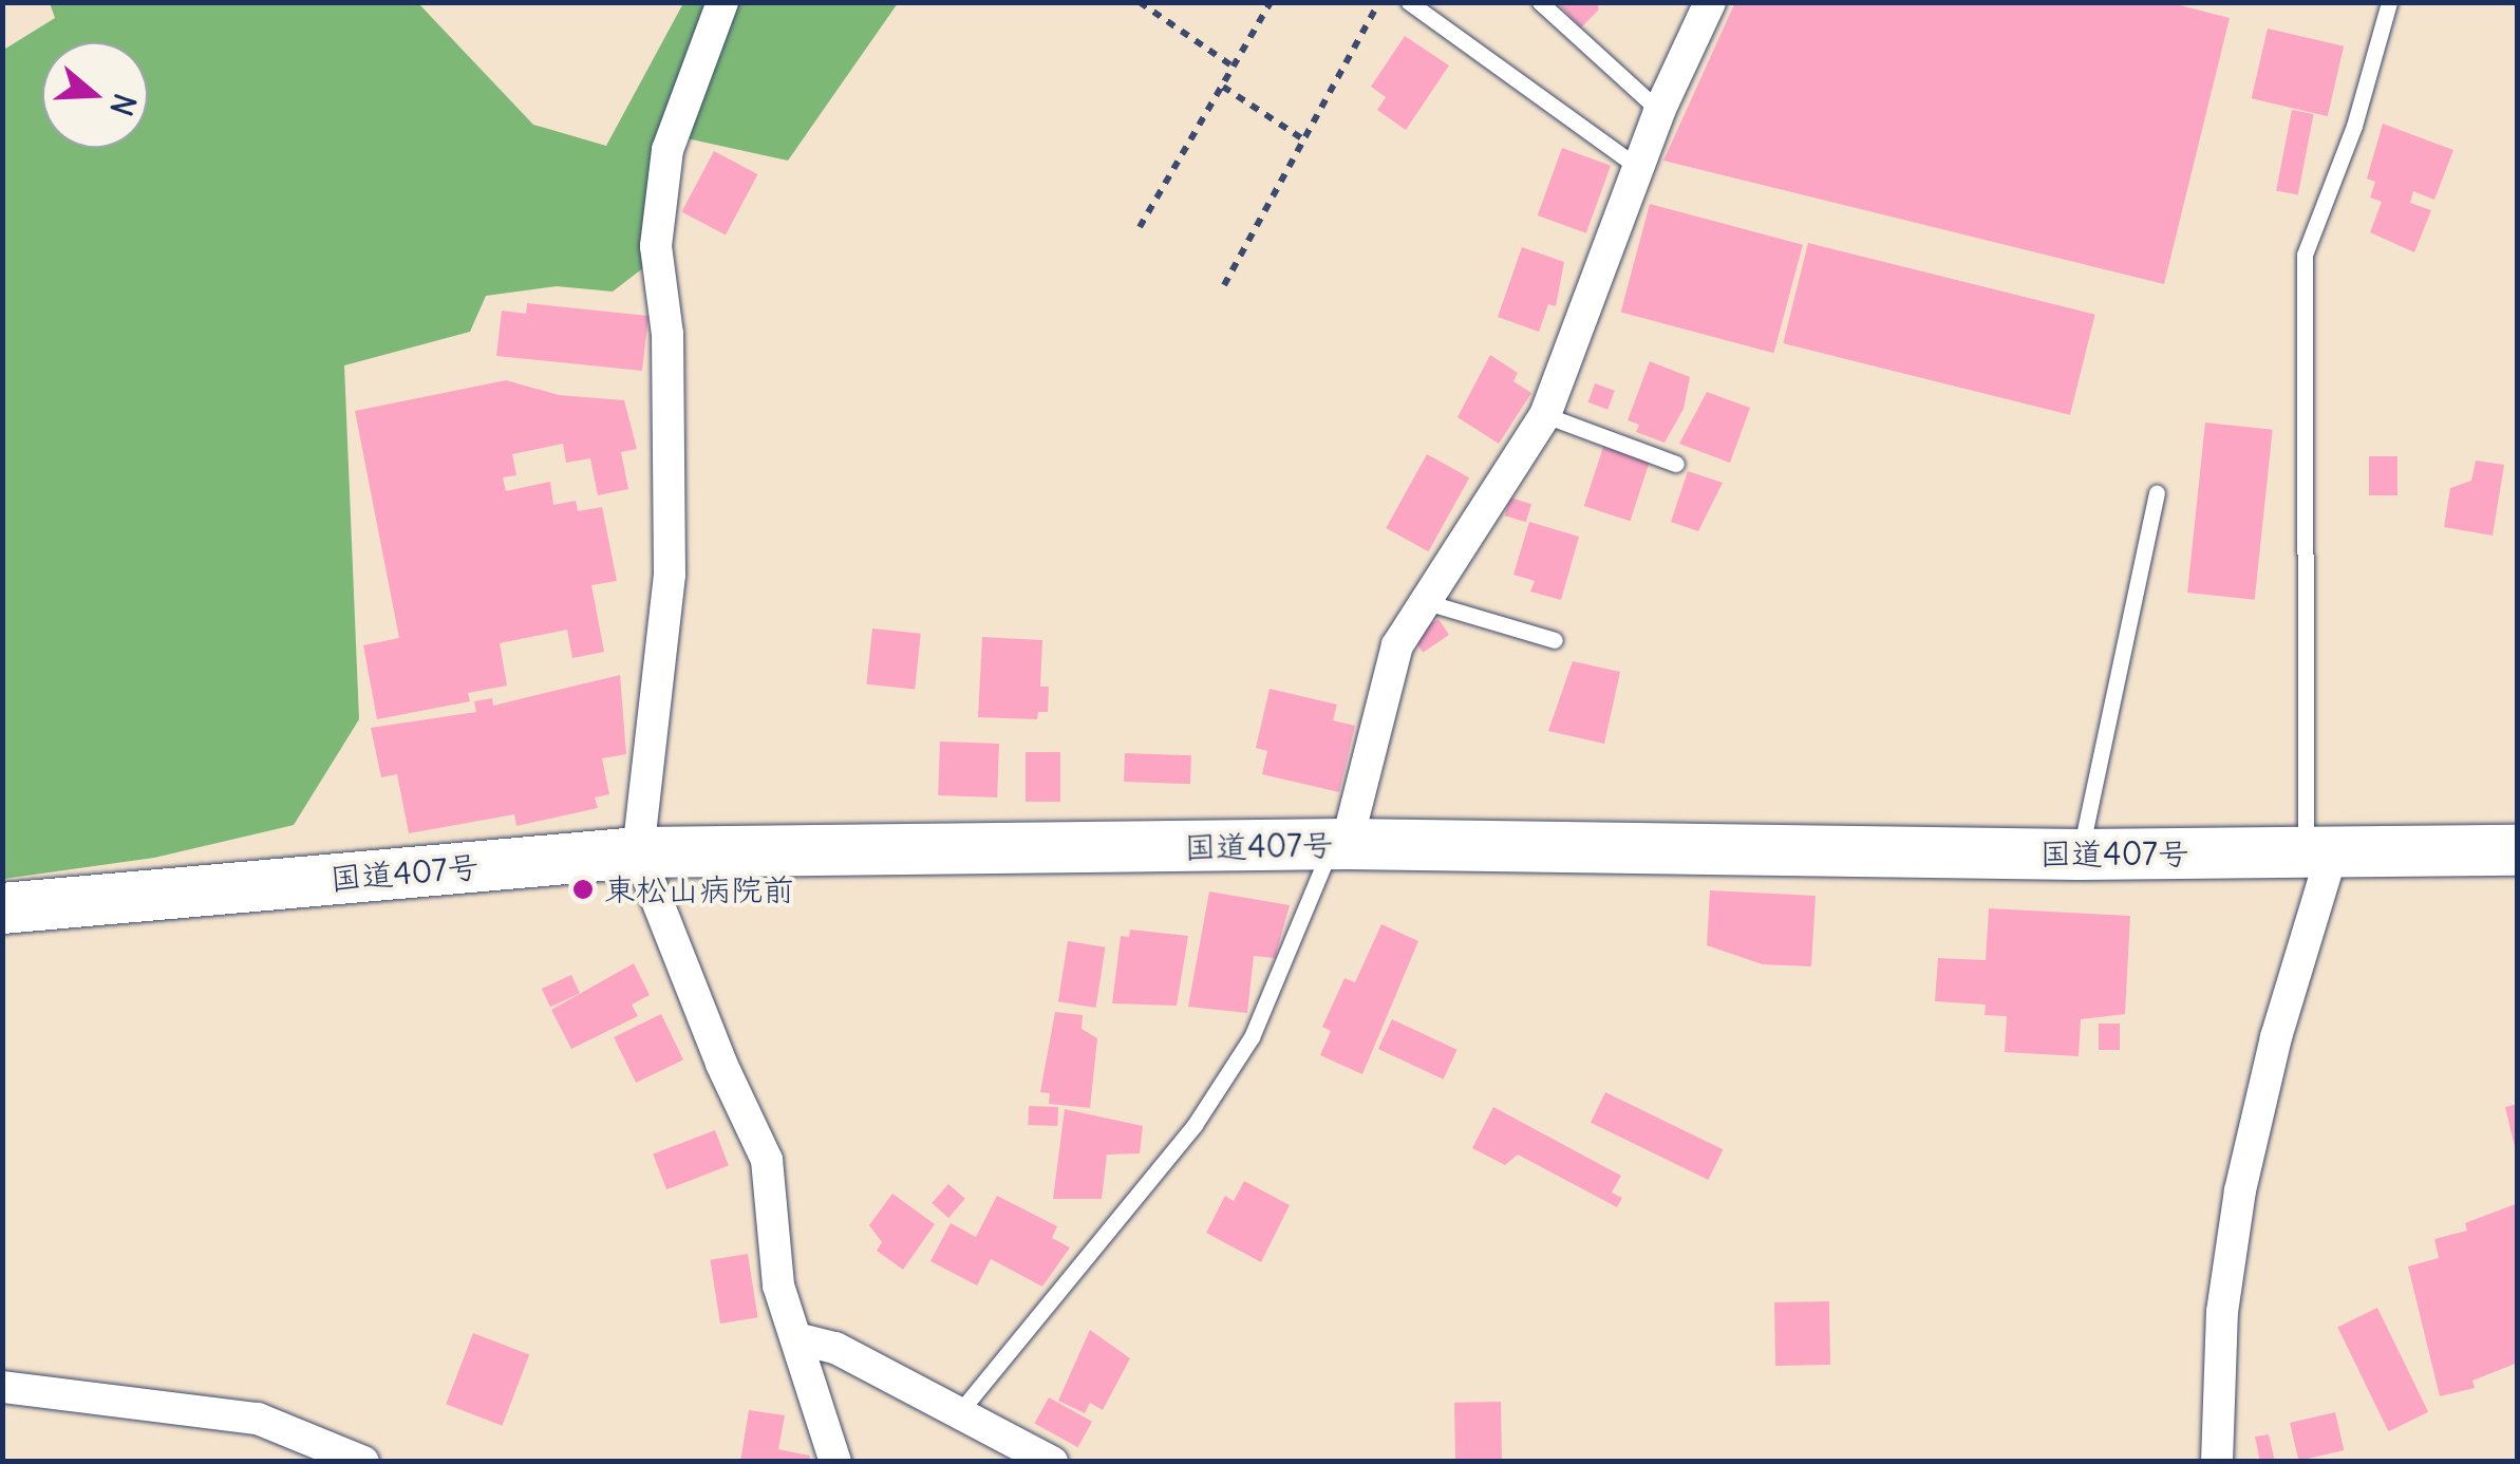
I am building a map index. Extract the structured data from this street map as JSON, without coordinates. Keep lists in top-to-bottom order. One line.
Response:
{"streets":{"highway":["国道407号"]},"places":["東松山病院前"],"north":"right"}
